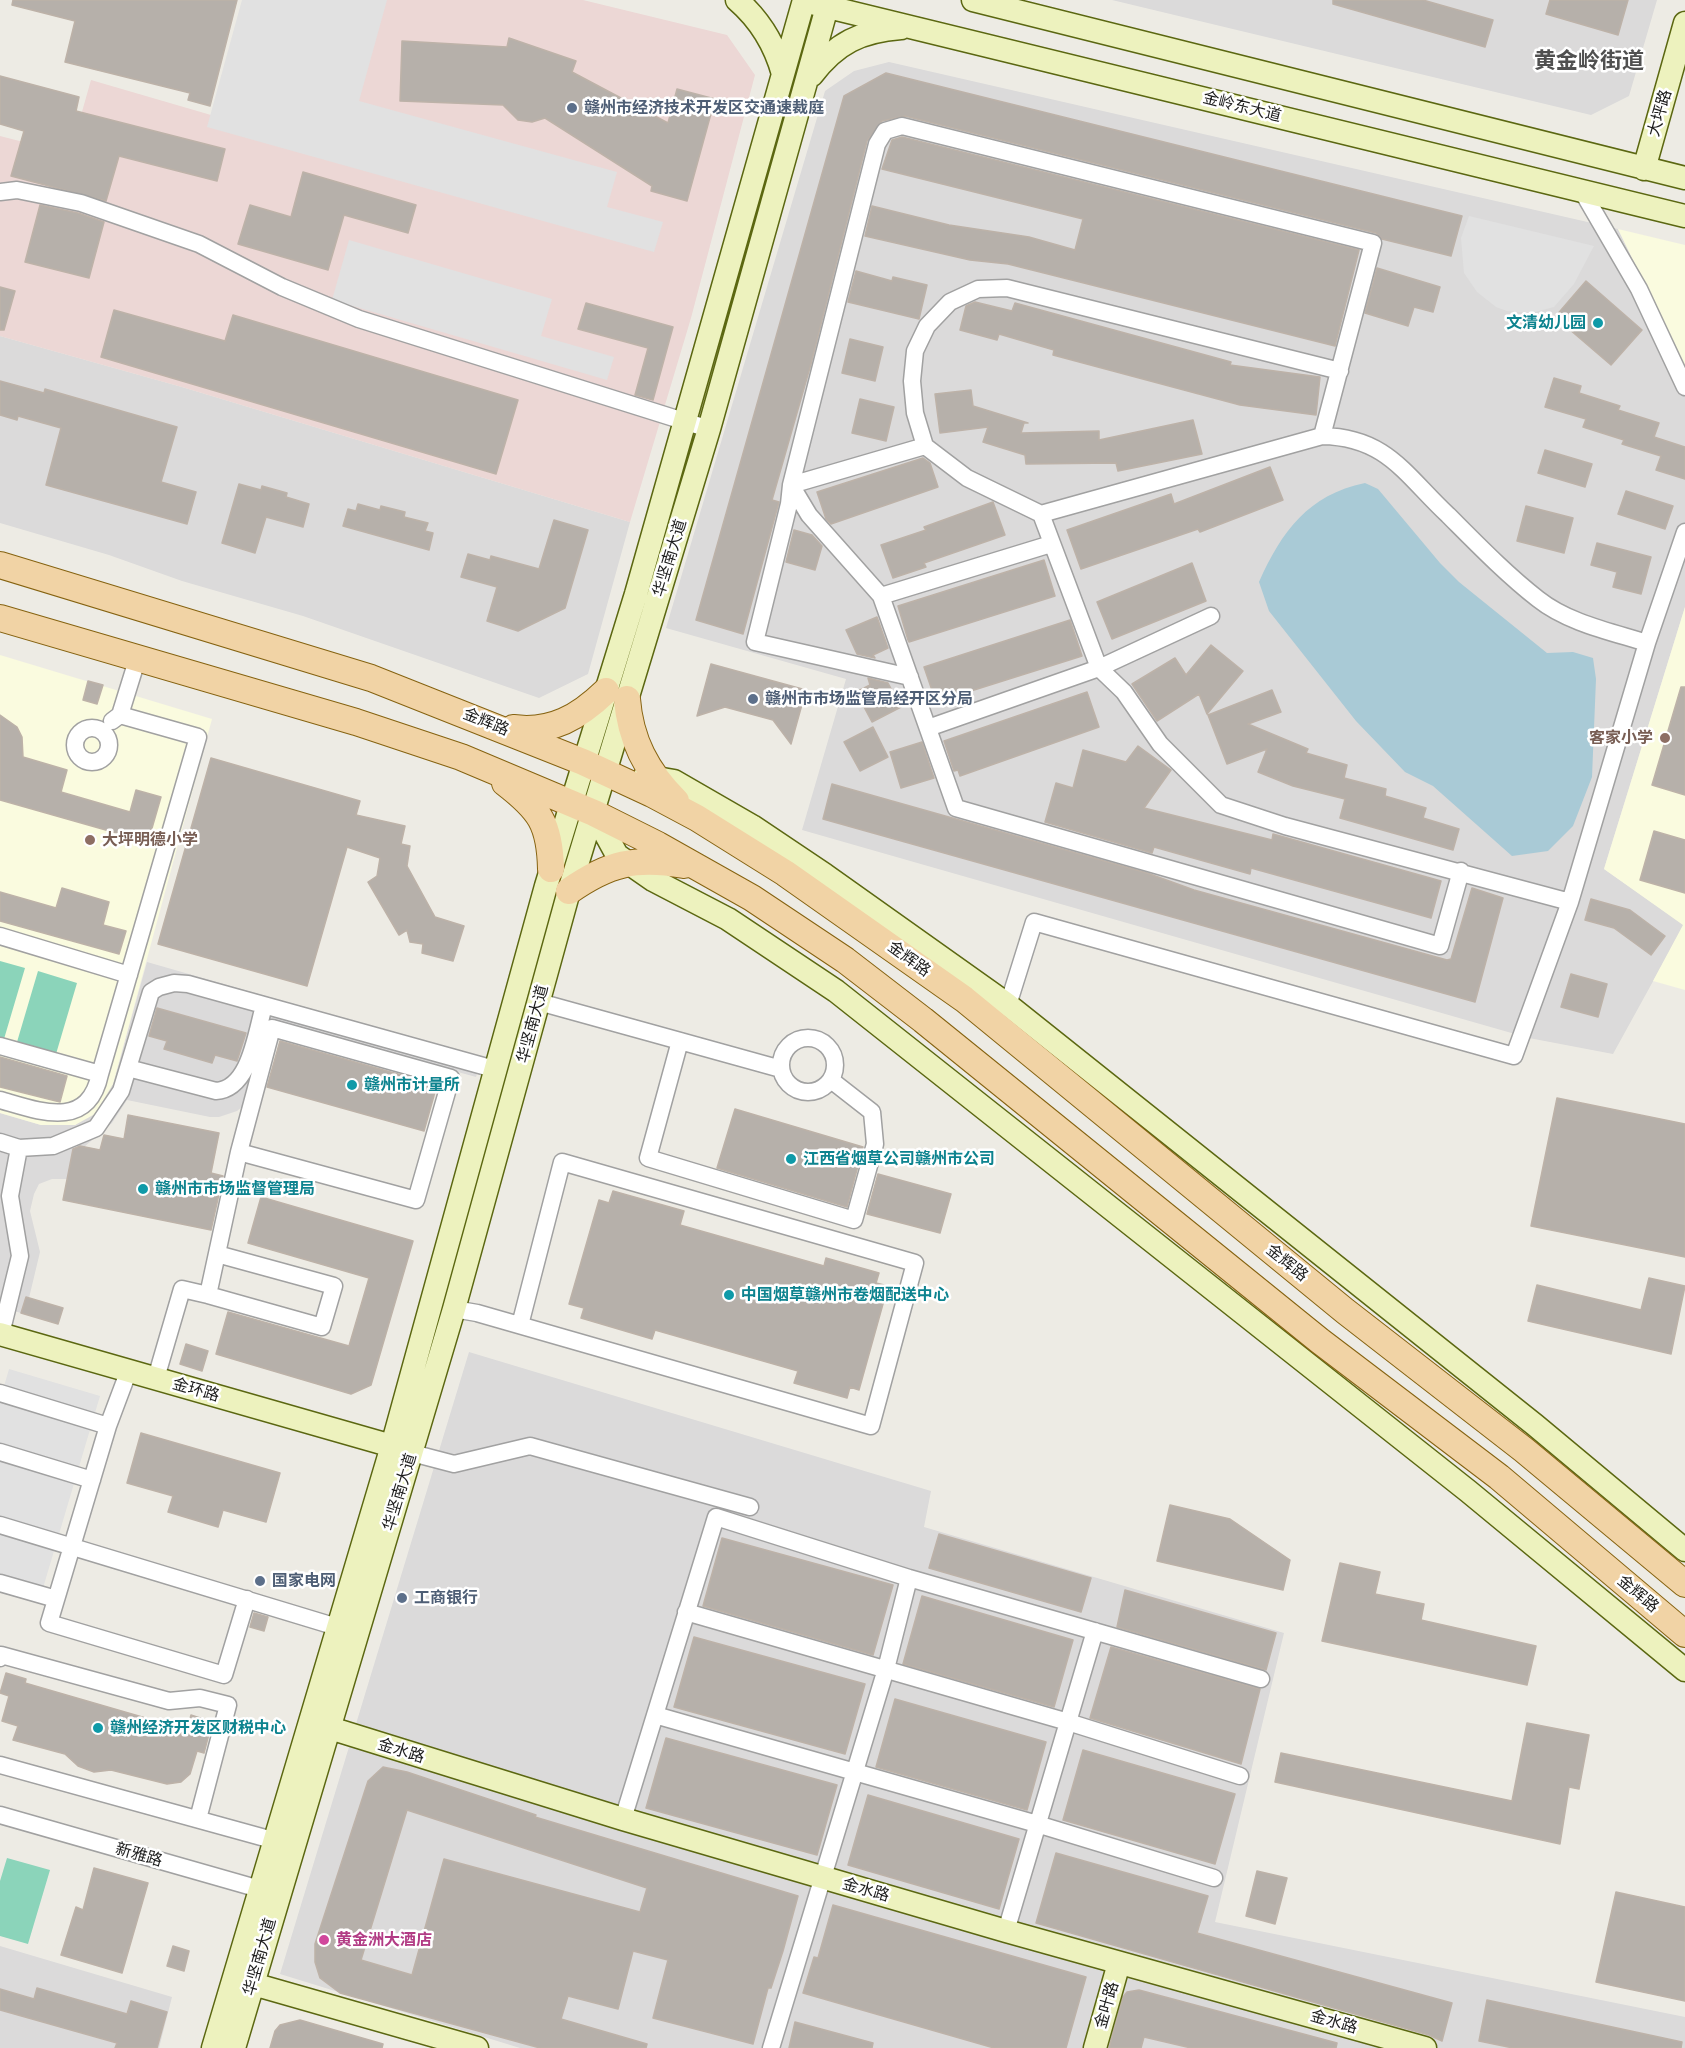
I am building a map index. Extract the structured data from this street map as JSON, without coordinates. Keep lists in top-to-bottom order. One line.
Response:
{"streets":{"main road":["金岭东大道","大坪路","华坚南大道","金辉路","金环路","金水路","金叶路"],"street":["新雅路"]},"crossings":[["金岭东大道","华坚南大道"],["华坚南大道","金辉路"],["华坚南大道","金环路"],["华坚南大道","金水路"],["华坚南大道","新雅路"],["金水路","金叶路"]],"districts":["黄金岭街道"],"places":["赣州市经济技术开发区交通速裁庭","文清幼儿园","赣州市市场监管局经开区分局","客家小学","大坪明德小学","赣州市计量所","江西省烟草公司赣州市公司","赣州市市场监督管理局","中国烟草赣州市卷烟配送中心","国家电网","工商银行","赣州经济开发区财税中心","黄金洲大酒店"]}
